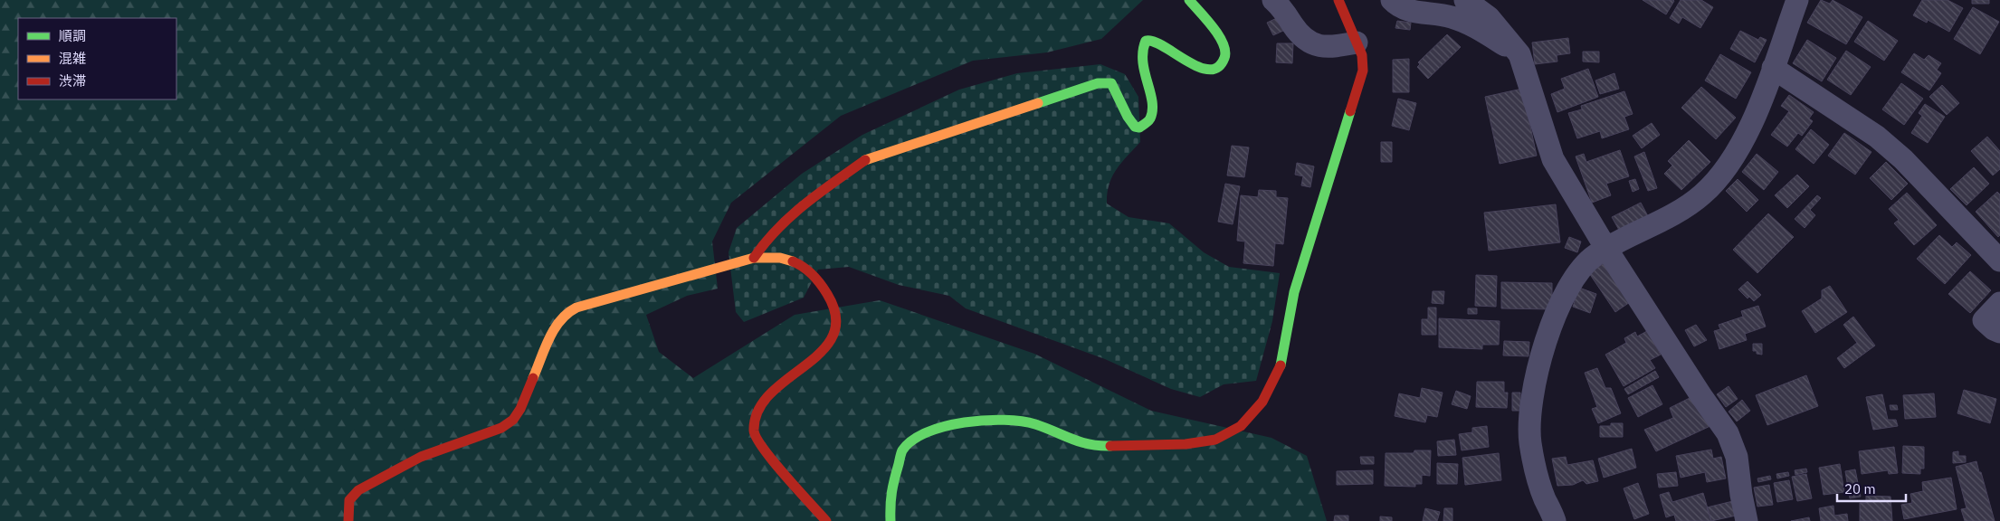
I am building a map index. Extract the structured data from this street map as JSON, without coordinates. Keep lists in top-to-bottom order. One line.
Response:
{"legend":["順調","混雑","渋滞"],"scale_bar":"20 m"}
